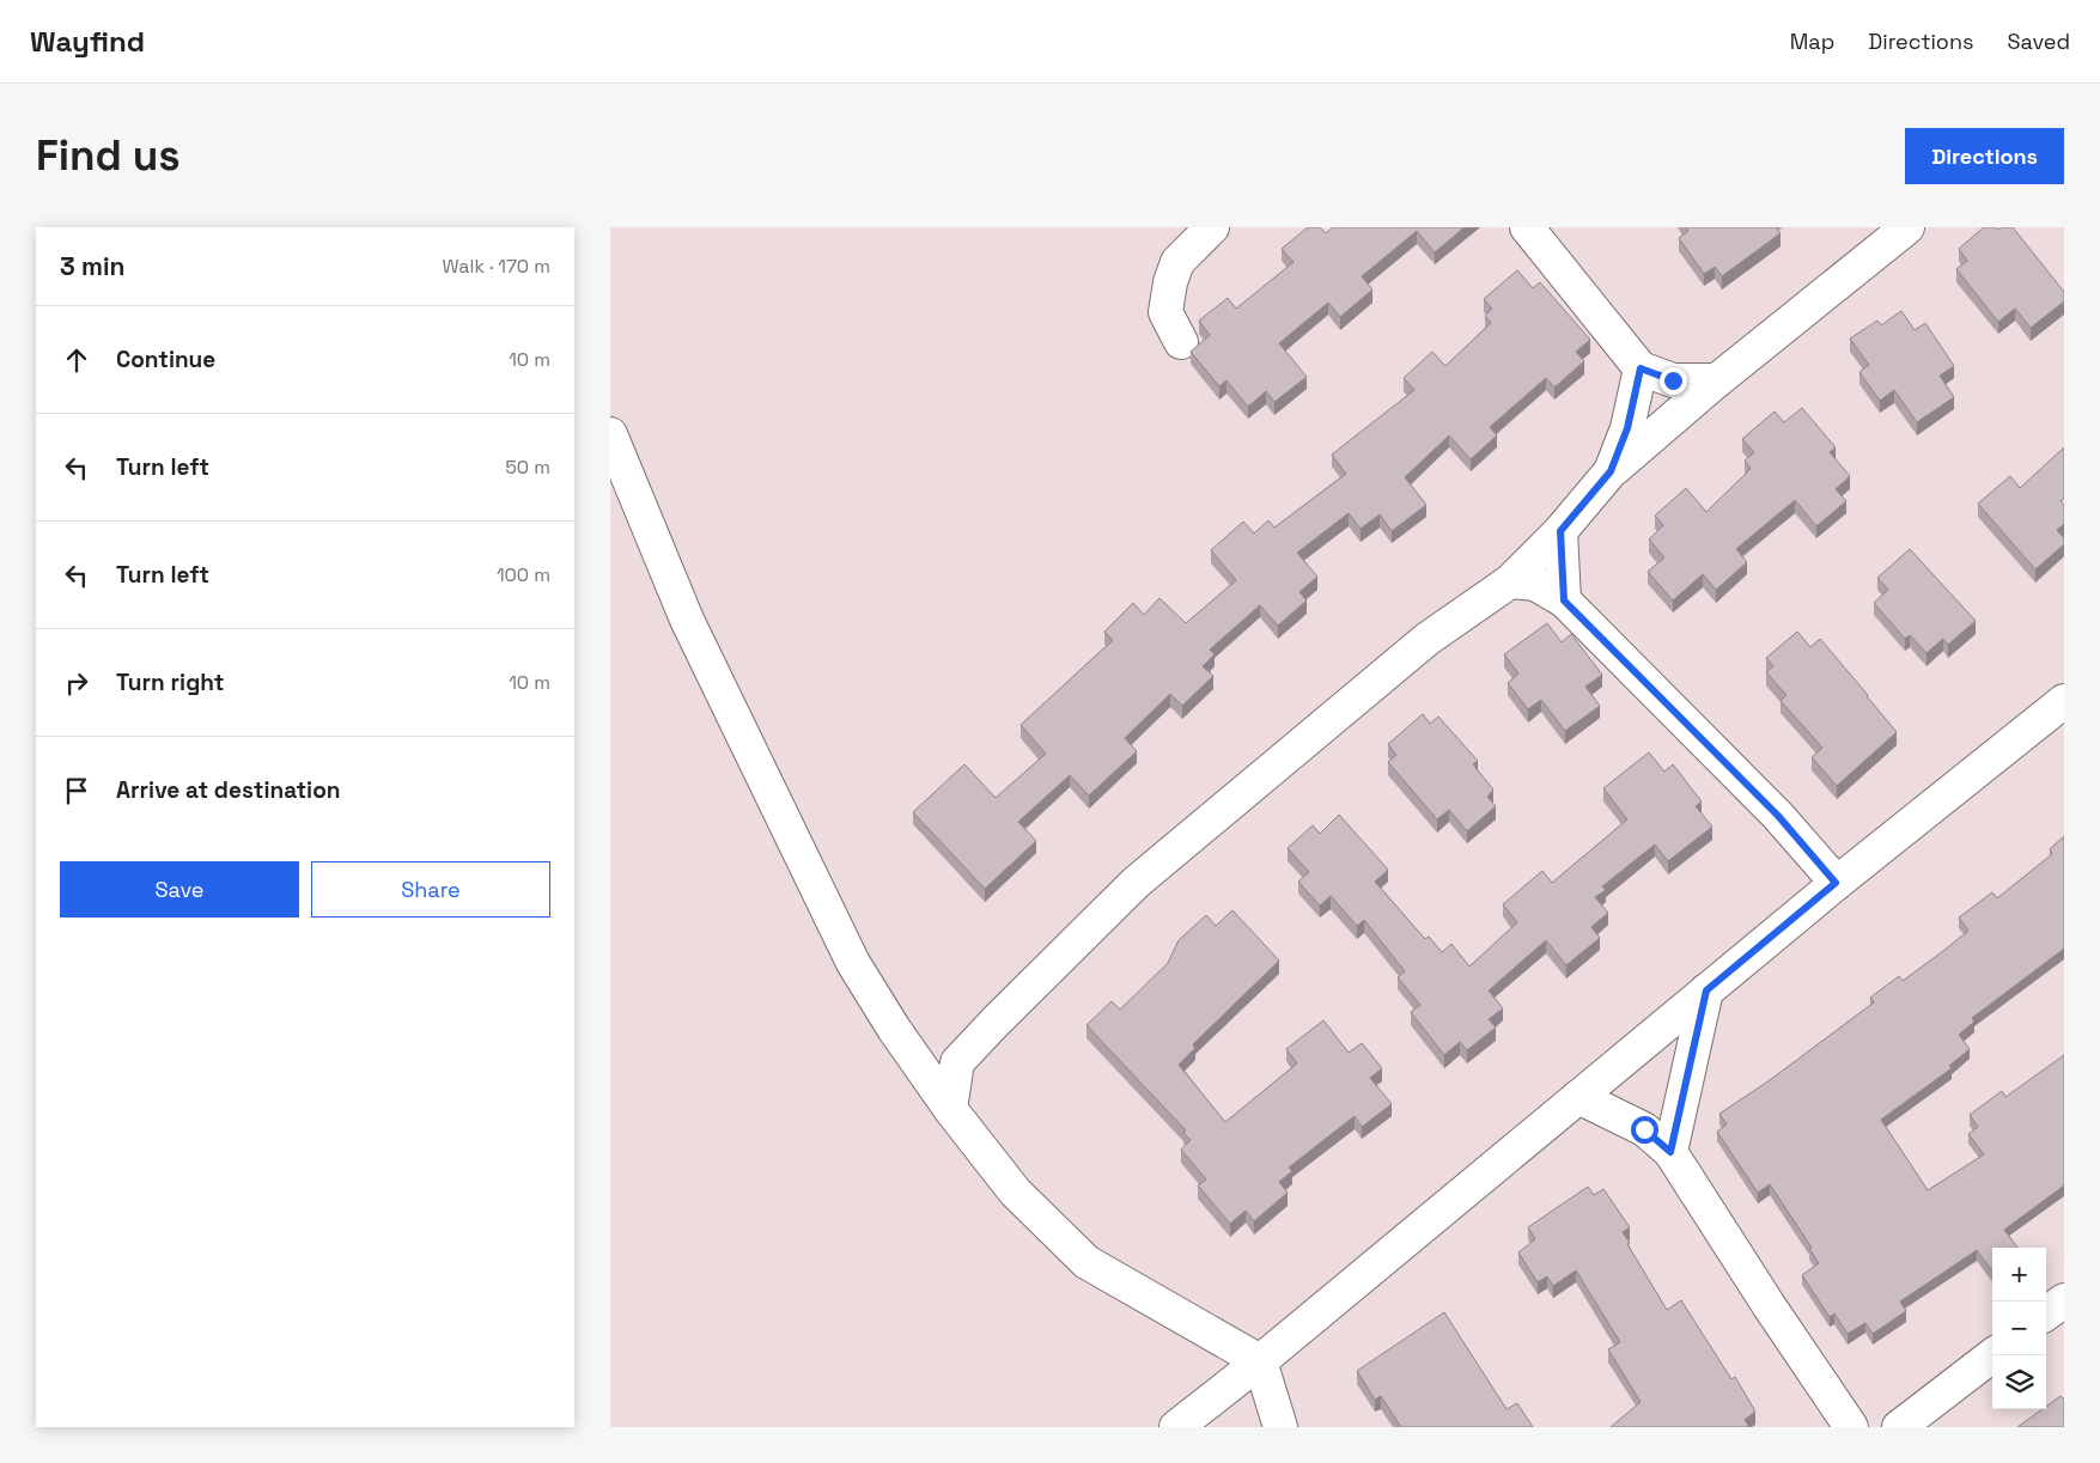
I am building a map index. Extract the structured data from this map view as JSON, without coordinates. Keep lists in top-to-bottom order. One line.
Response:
{"page":{"header":"Wayfind","nav":["Map","Directions","Saved"],"buttons":["Directions",["Save","Share"]],"title":"Find us","heading":["3 min","Walk · 170 m"],"list":[["Continue","10 m"],["Turn left","50 m"],["Turn left","100 m"],["Turn right","10 m"],"Arrive at destination"],"map_buttons":["+","−"]}}
